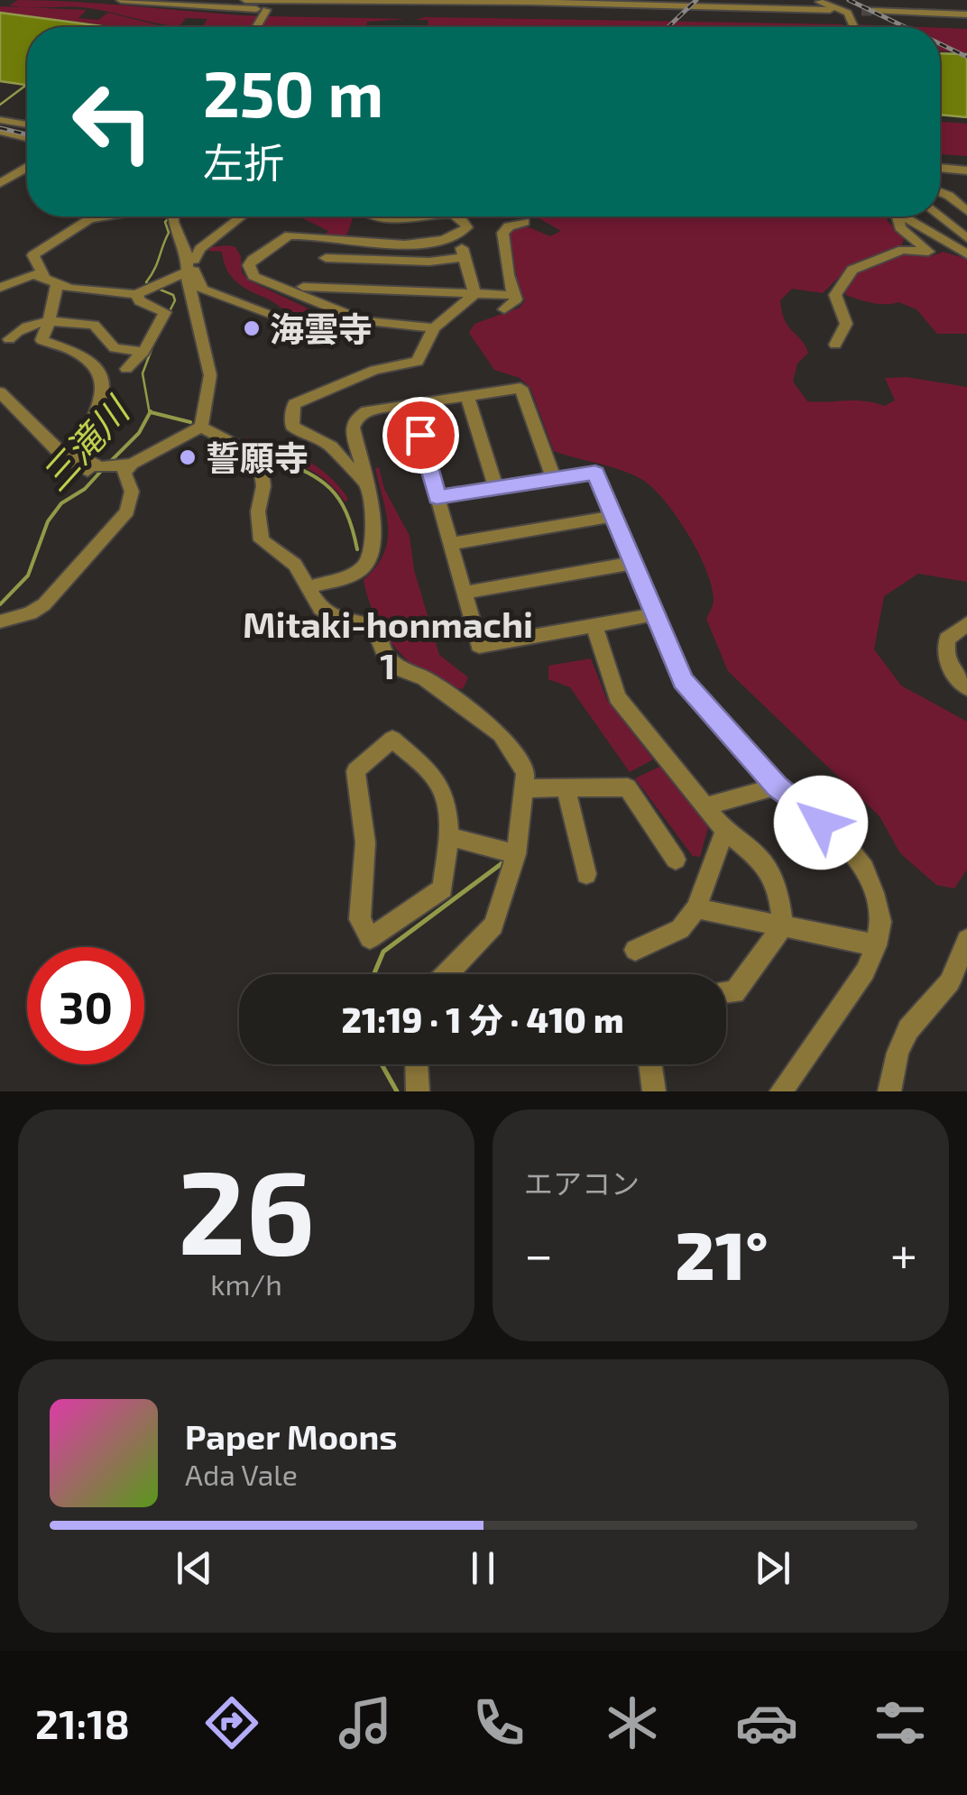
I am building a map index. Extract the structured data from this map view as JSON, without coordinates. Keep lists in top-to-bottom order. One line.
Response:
{"districts":["Mitaki-honmachi 1"],"water":["三滝川"],"places":["海雲寺","誓願寺"],"page":{"turn":["250 m","左折"],"limit":"30","trip":"21:19 · 1 分 · 410 m","tile":[["26","km/h"],"エアコン"],"heat":["−","21°","+"],"song":["Paper Moons","Ada Vale"],"tabs":"21:18"}}
